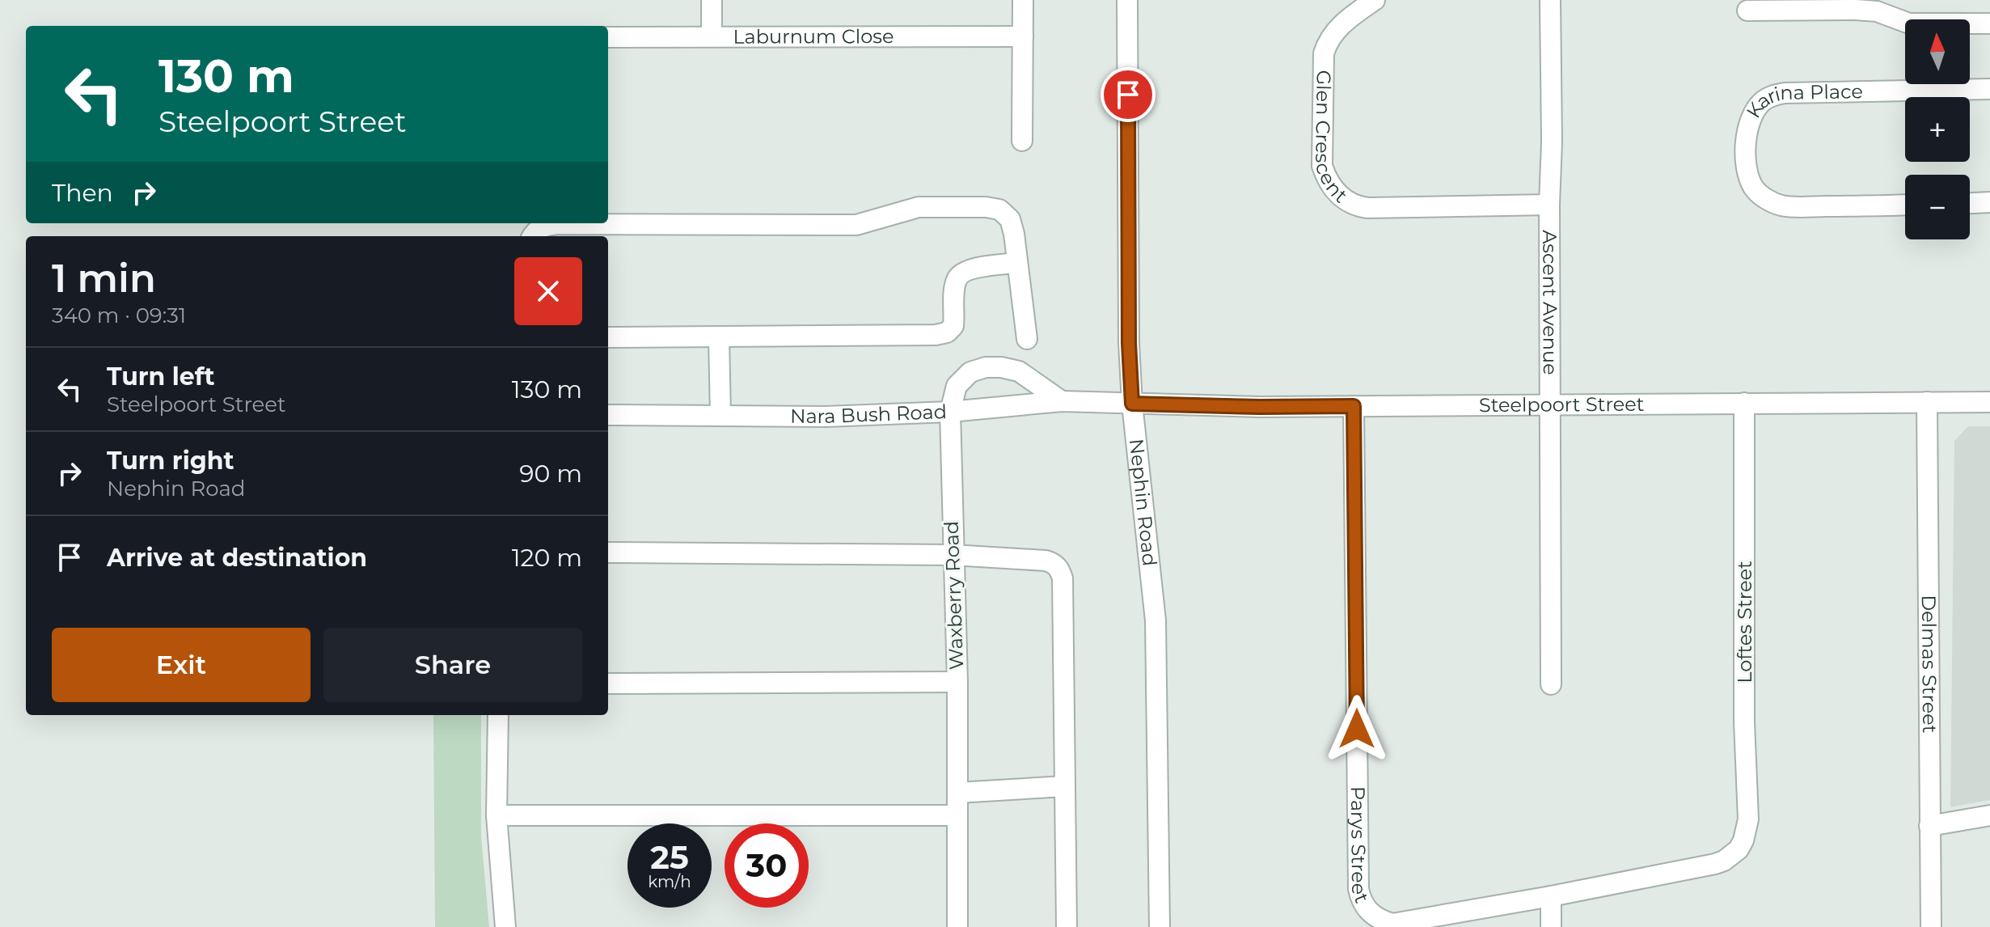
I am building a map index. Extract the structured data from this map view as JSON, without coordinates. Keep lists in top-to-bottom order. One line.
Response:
{"streets":{"street":["Laburnum Close","Karina Place","Glen Crescent","Ascent Avenue","Steelpoort Street","Nara Bush Road","Nephin Road","Waxberry Road","Loftes Street","Delmas Street","Parys Street"]},"crossings":[["Glen Crescent","Ascent Avenue"],["Ascent Avenue","Steelpoort Street"],["Steelpoort Street","Nara Bush Road"],["Steelpoort Street","Nephin Road"],["Steelpoort Street","Loftes Street"],["Steelpoort Street","Delmas Street"],["Steelpoort Street","Parys Street"],["Nara Bush Road","Nephin Road"],["Nara Bush Road","Waxberry Road"],["Loftes Street","Parys Street"]],"north":"top","page":{"map_buttons":["+","−"],"turn":["130 m","Steelpoort Street"],"then":"Then","heading":["1 min","340 m · 09:31"],"list":[{"name":"Turn left","note":"Steelpoort Street","value":"130 m"},{"name":"Turn right","note":"Nephin Road","value":"90 m"},{"name":"Arrive at destination","value":"120 m"}],"buttons":["Exit","Share"],"speed":"25 km/h","limit":"30"}}
